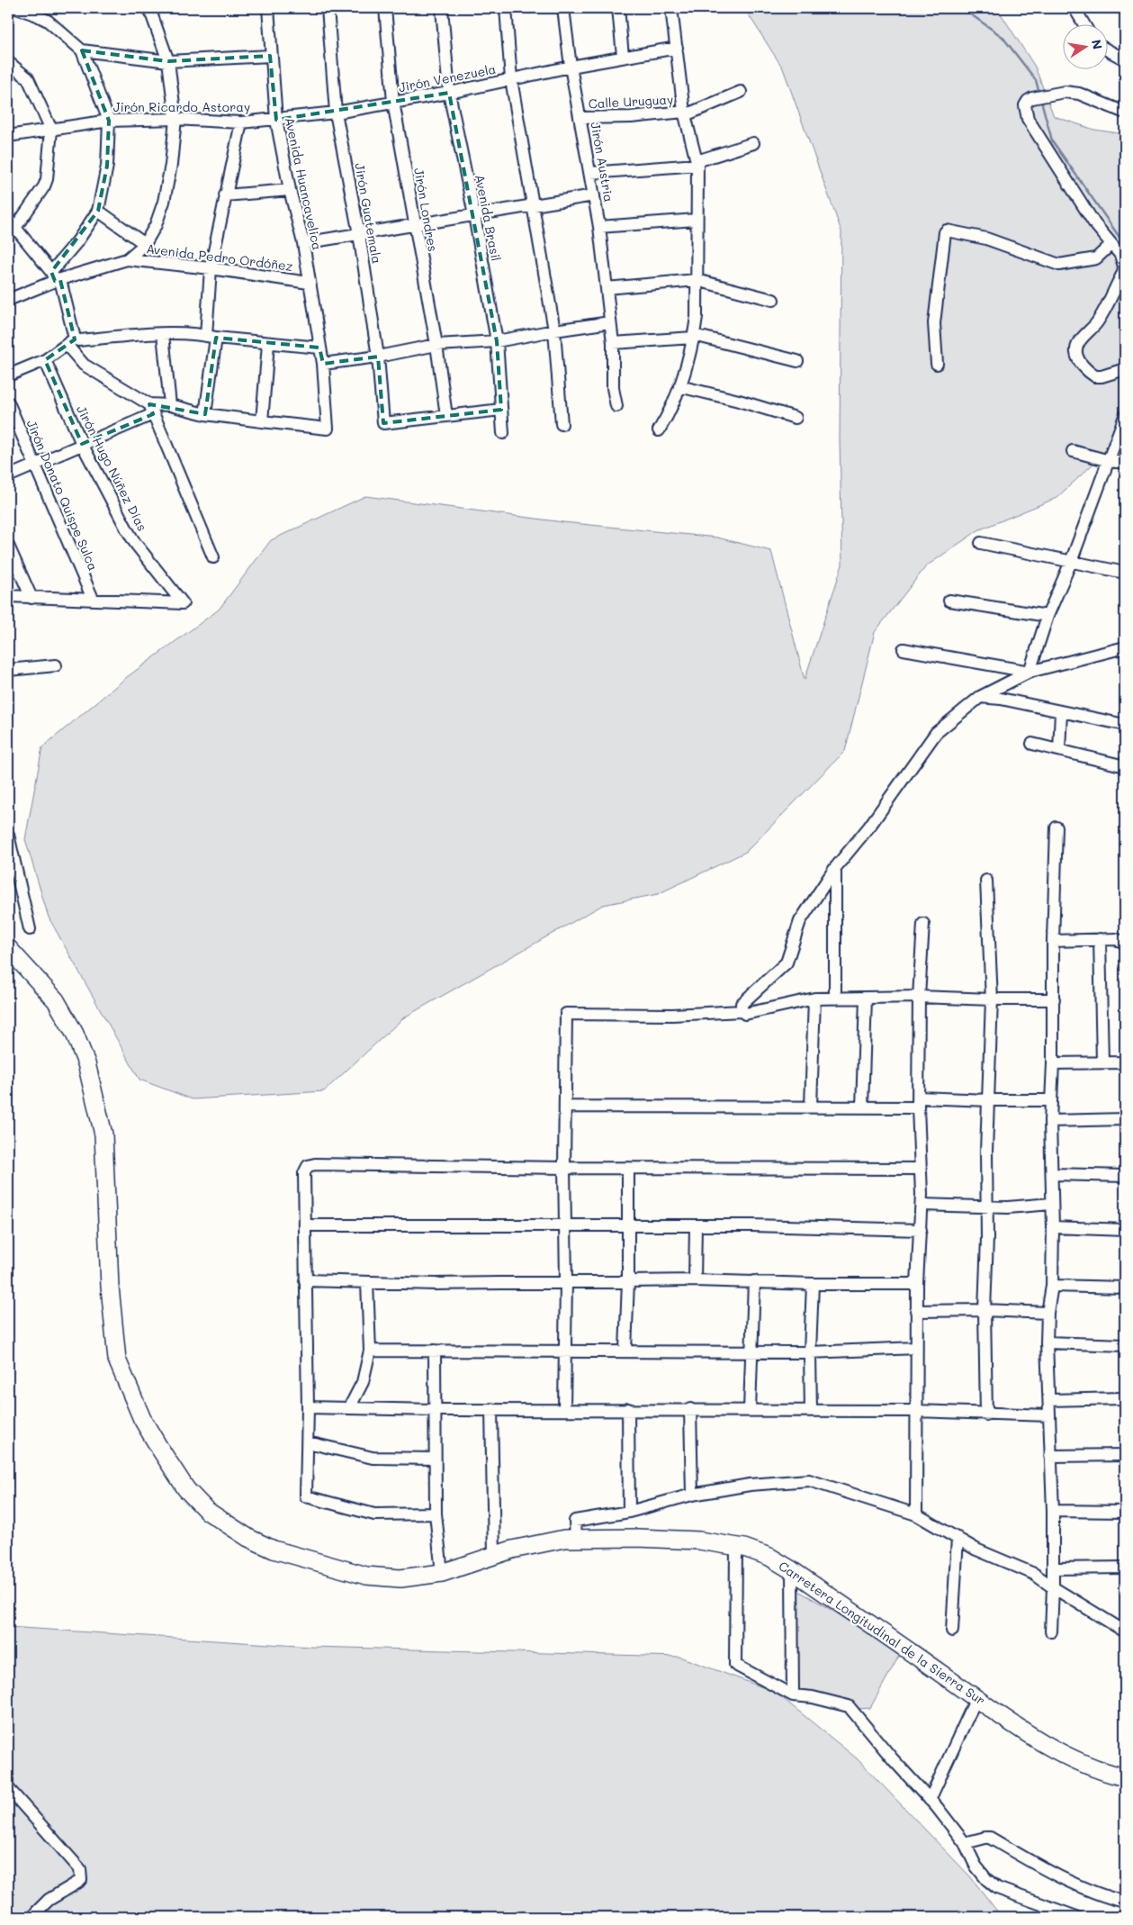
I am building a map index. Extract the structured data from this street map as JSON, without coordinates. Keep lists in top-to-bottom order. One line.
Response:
{"streets":{"highway":["Carretera Longitudinal de la Sierra Sur"],"street":["Jirón Venezuela","Calle Uruguay","Jirón Ricardo Astoray","Jirón Austria","Avenida Huancavelica","Jirón Londres","Jirón Guatemala","Avenida Brasil","Avenida Pedro Ordóñez","Jirón Hugo Núñez Días","Jirón Donato Quispe Sulca"]},"crossings":[["Jirón Venezuela","Jirón Ricardo Astoray"],["Jirón Venezuela","Jirón Austria"],["Jirón Venezuela","Avenida Huancavelica"],["Jirón Venezuela","Jirón Londres"],["Jirón Venezuela","Jirón Guatemala"],["Jirón Venezuela","Avenida Brasil"],["Calle Uruguay","Jirón Austria"],["Jirón Ricardo Astoray","Avenida Huancavelica"],["Avenida Huancavelica","Avenida Pedro Ordóñez"],["Jirón Londres","Jirón Guatemala"],["Jirón Hugo Núñez Días","Jirón Donato Quispe Sulca"]],"north":"right"}
